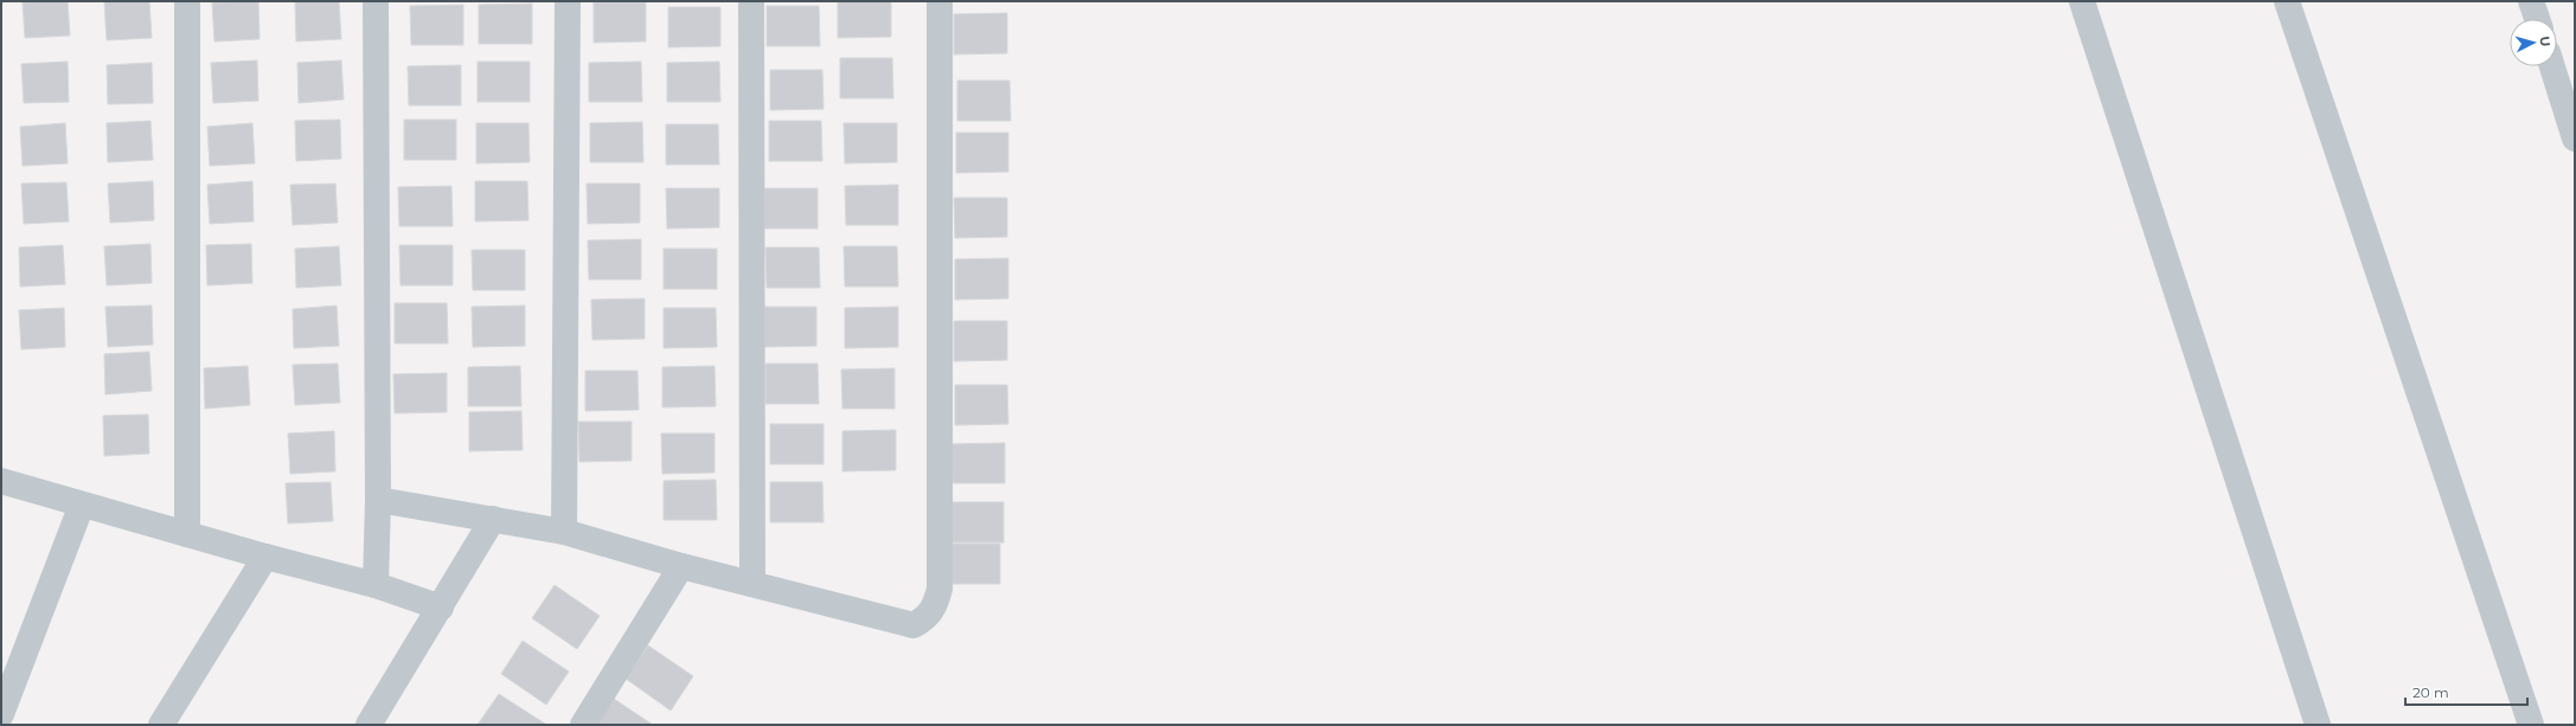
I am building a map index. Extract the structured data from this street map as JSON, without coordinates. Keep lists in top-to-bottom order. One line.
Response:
{"scale_bar":"20 m","north":"right"}
